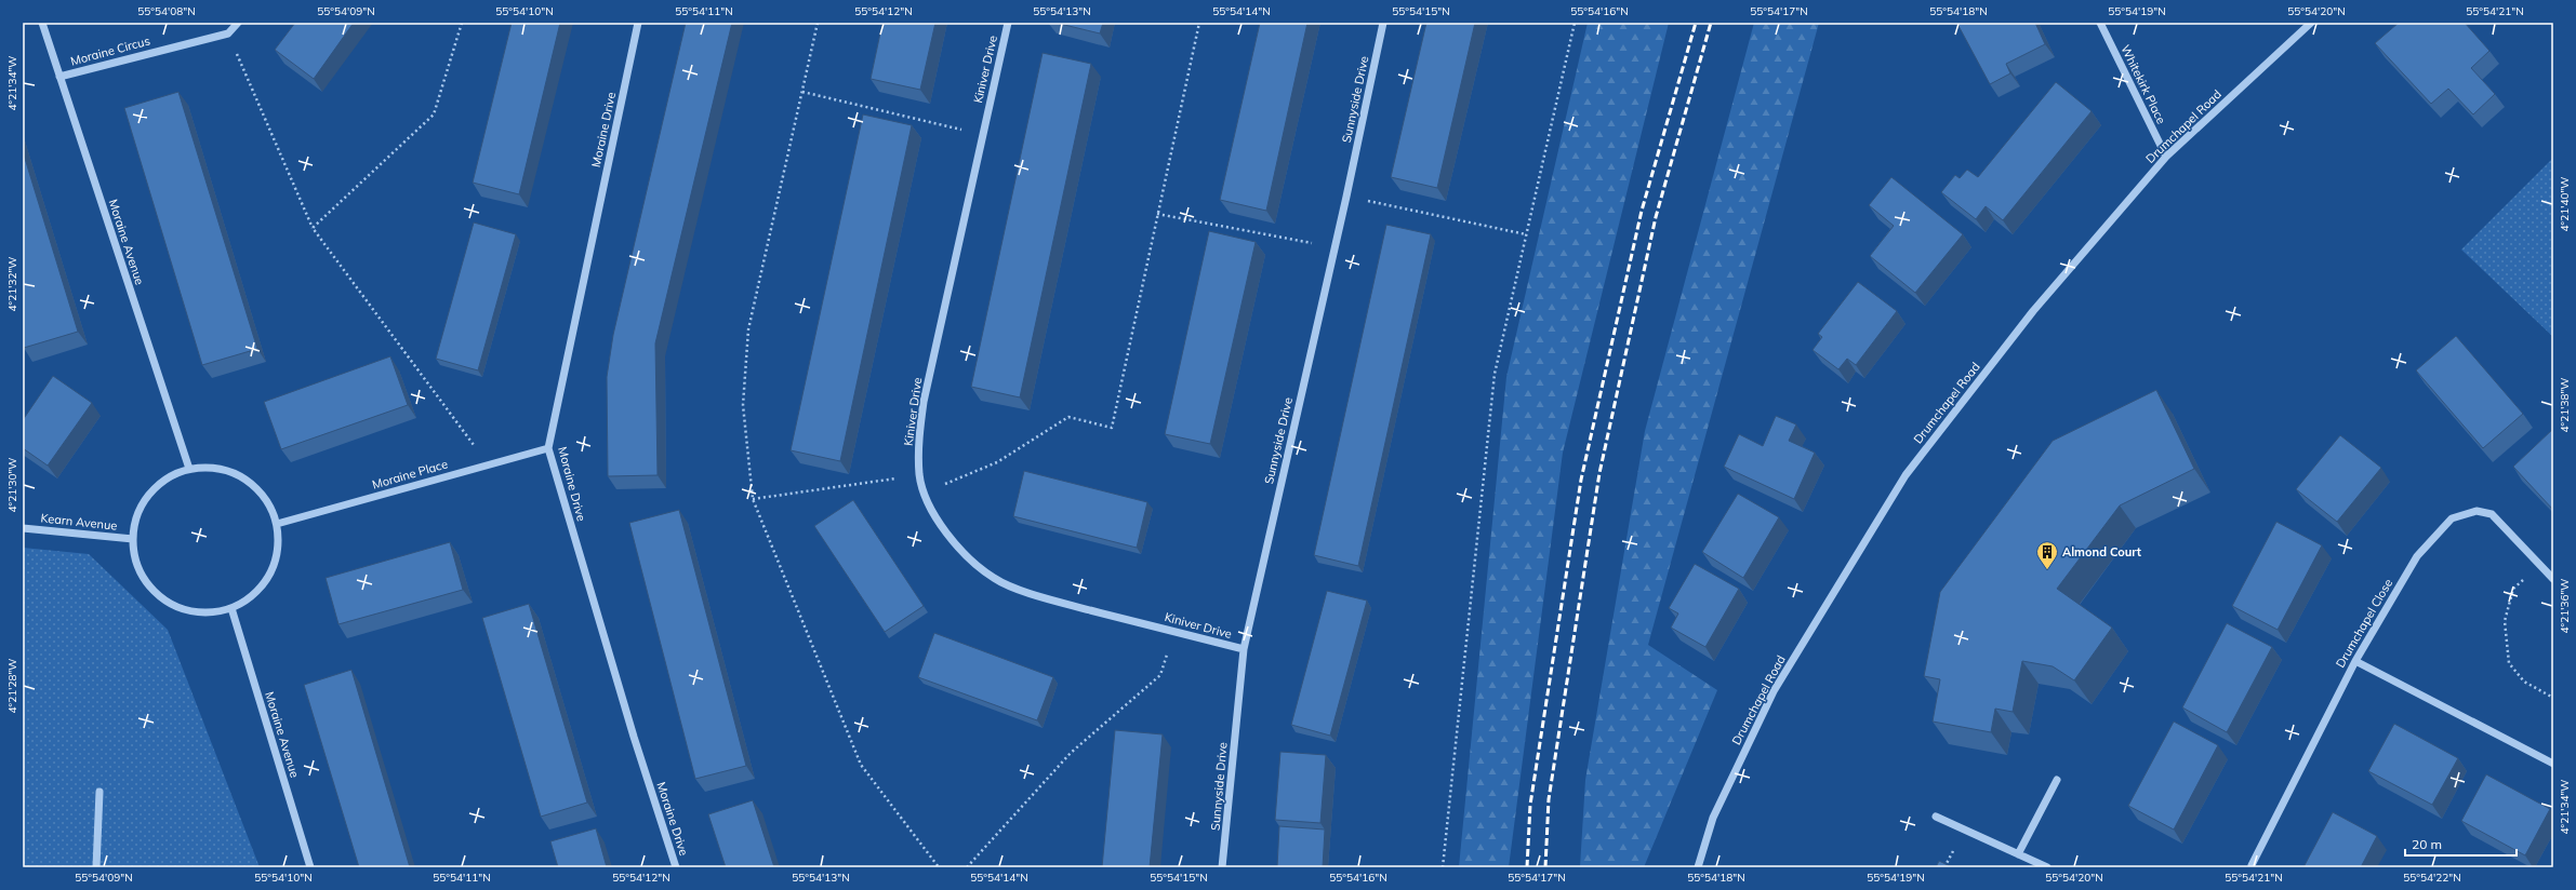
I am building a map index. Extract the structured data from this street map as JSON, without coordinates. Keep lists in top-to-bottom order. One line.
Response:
{"streets":{"street":["Moraine Circus","Kiniver Drive","Whitekirk Place","Sunnyside Drive","Drumchapel Road","Moraine Drive","Moraine Avenue","Moraine Place","Kearn Avenue","Drumchapel Close"]},"crossings":[["Moraine Circus","Moraine Avenue"],["Kiniver Drive","Sunnyside Drive"],["Whitekirk Place","Drumchapel Road"],["Moraine Drive","Moraine Place"],["Moraine Avenue","Moraine Place"],["Moraine Avenue","Kearn Avenue"],["Moraine Place","Kearn Avenue"]],"places":{"building":["Almond Court"]},"scale_bar":"20 m","coordinates":["55°54'08\"N","55°54'09\"N","55°54'10\"N","55°54'11\"N","55°54'12\"N","55°54'13\"N","55°54'14\"N","55°54'15\"N","55°54'16\"N","55°54'17\"N","55°54'18\"N","55°54'19\"N","55°54'20\"N","55°54'21\"N","4°21'34\"W","4°21'40\"W","4°21'32\"W","4°21'38\"W","4°21'30\"W","4°21'36\"W","4°21'28\"W","55°54'22\"N"]}
